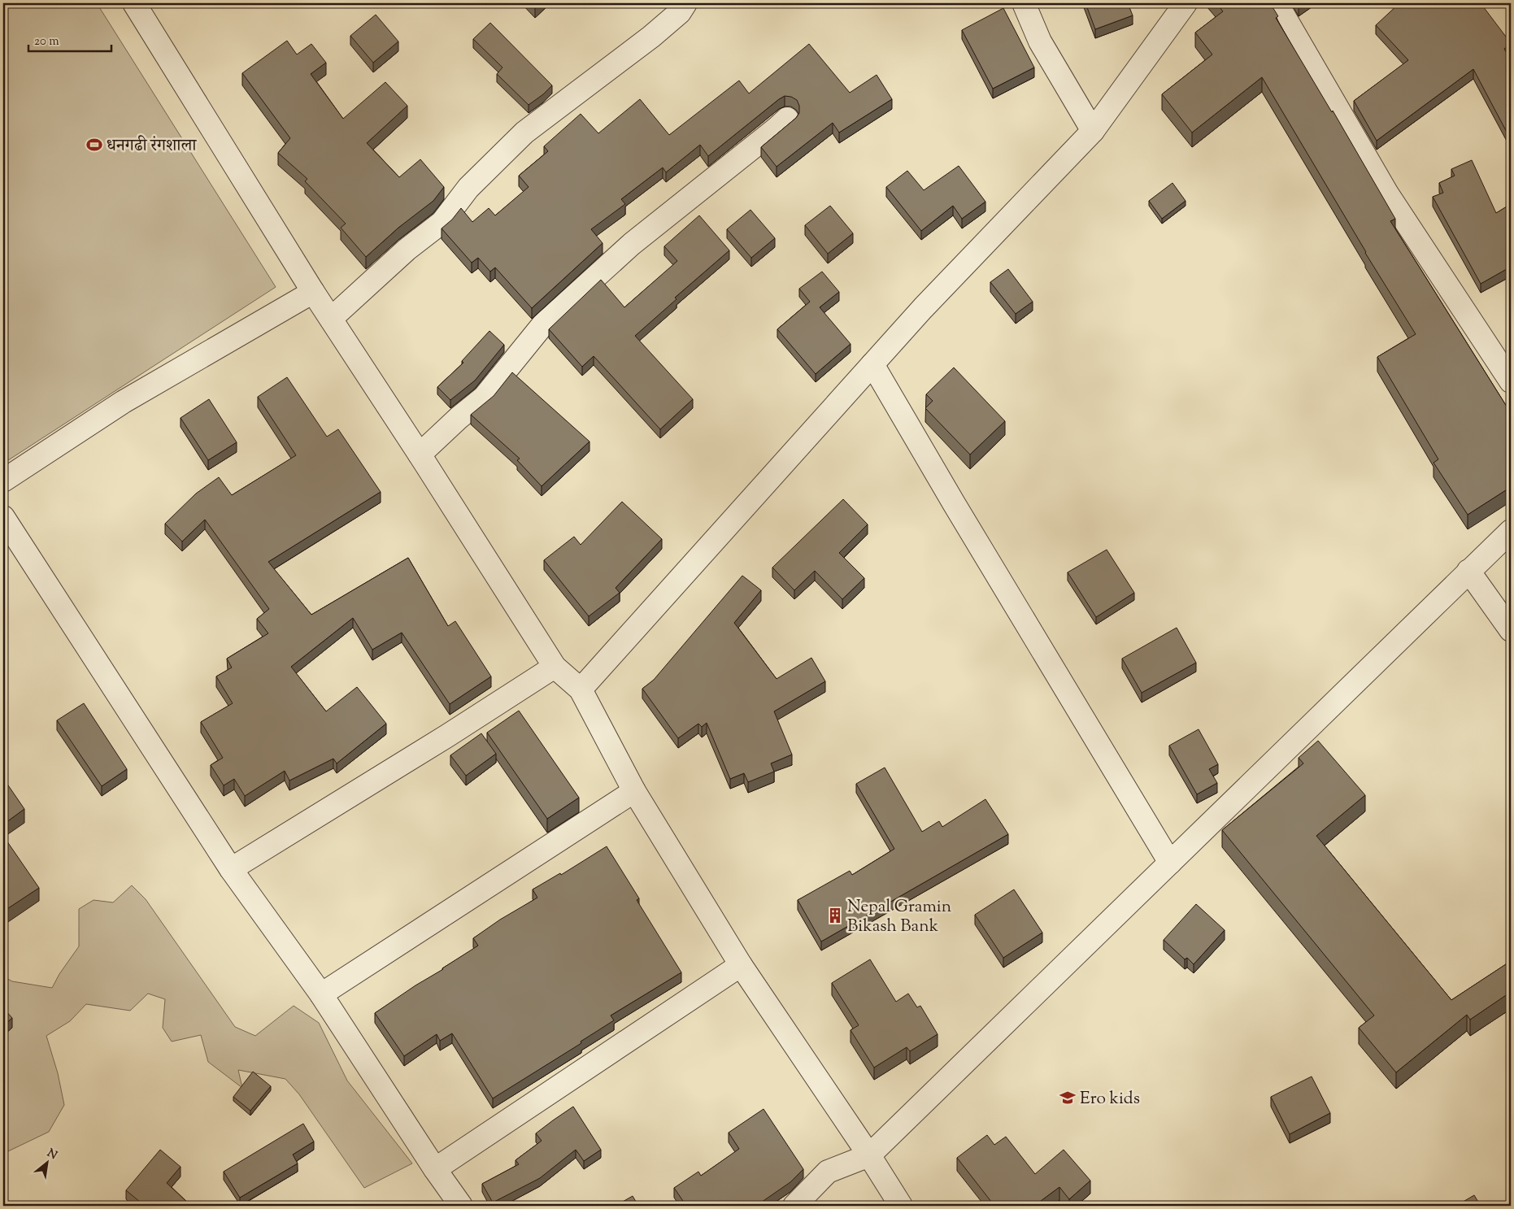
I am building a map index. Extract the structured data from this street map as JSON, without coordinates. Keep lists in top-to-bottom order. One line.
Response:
{"places":{"sports":["धनगढी रंगशाला"],"building":["Nepal Gramin Bikash Bank"],"school or university":["Ero kids"]},"scale_bar":"20 m","north":"top right"}
